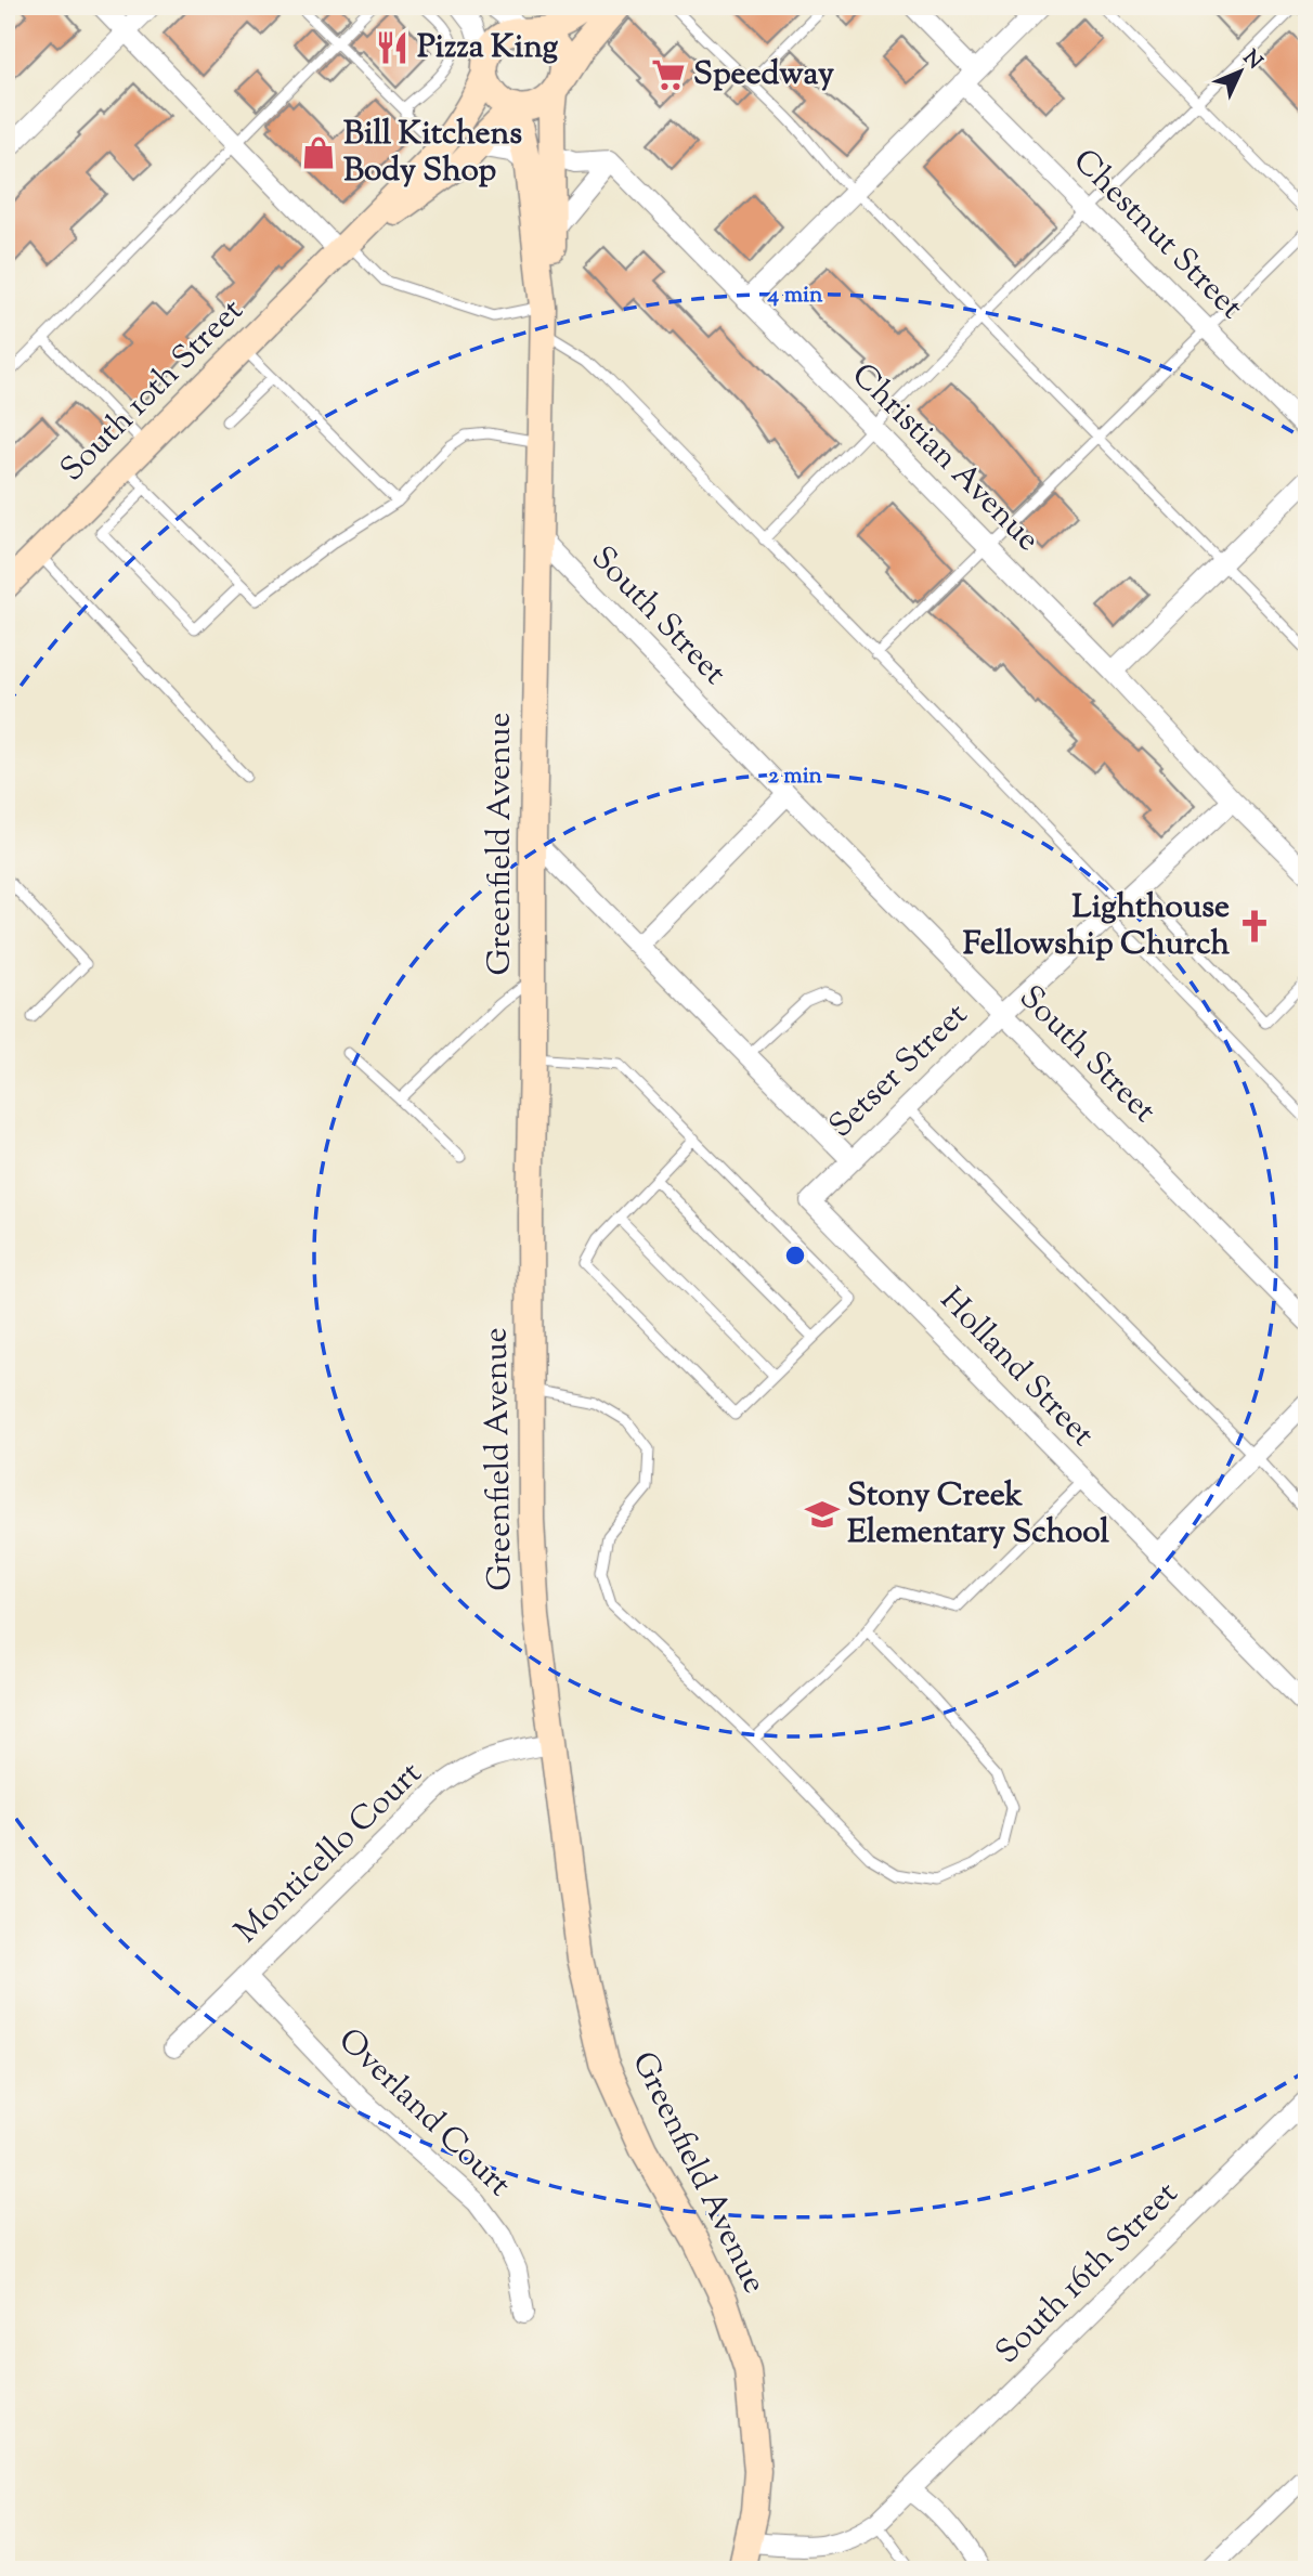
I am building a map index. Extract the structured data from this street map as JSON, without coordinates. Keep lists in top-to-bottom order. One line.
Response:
{"streets":{"main road":["South 10th Street","Greenfield Avenue"],"street":["Chestnut Street","Christian Avenue","South Street","Setser Street","Holland Street","Monticello Court","Overland Court","South 16th Street"]},"crossings":[["South 10th Street","Greenfield Avenue"],["Christian Avenue","Setser Street"],["South Street","Greenfield Avenue"],["South Street","Setser Street"],["Greenfield Avenue","Monticello Court"],["Greenfield Avenue","South 16th Street"],["Setser Street","Holland Street"],["Monticello Court","Overland Court"]],"places":{"restaurant":["Pizza King"],"supermarket":["Speedway"],"shop":["Bill Kitchens Body Shop"],"church":["Lighthouse Fellowship Church"],"school or university":["Stony Creek Elementary School"]},"north":"top right","rings":["4 min","2 min"]}
